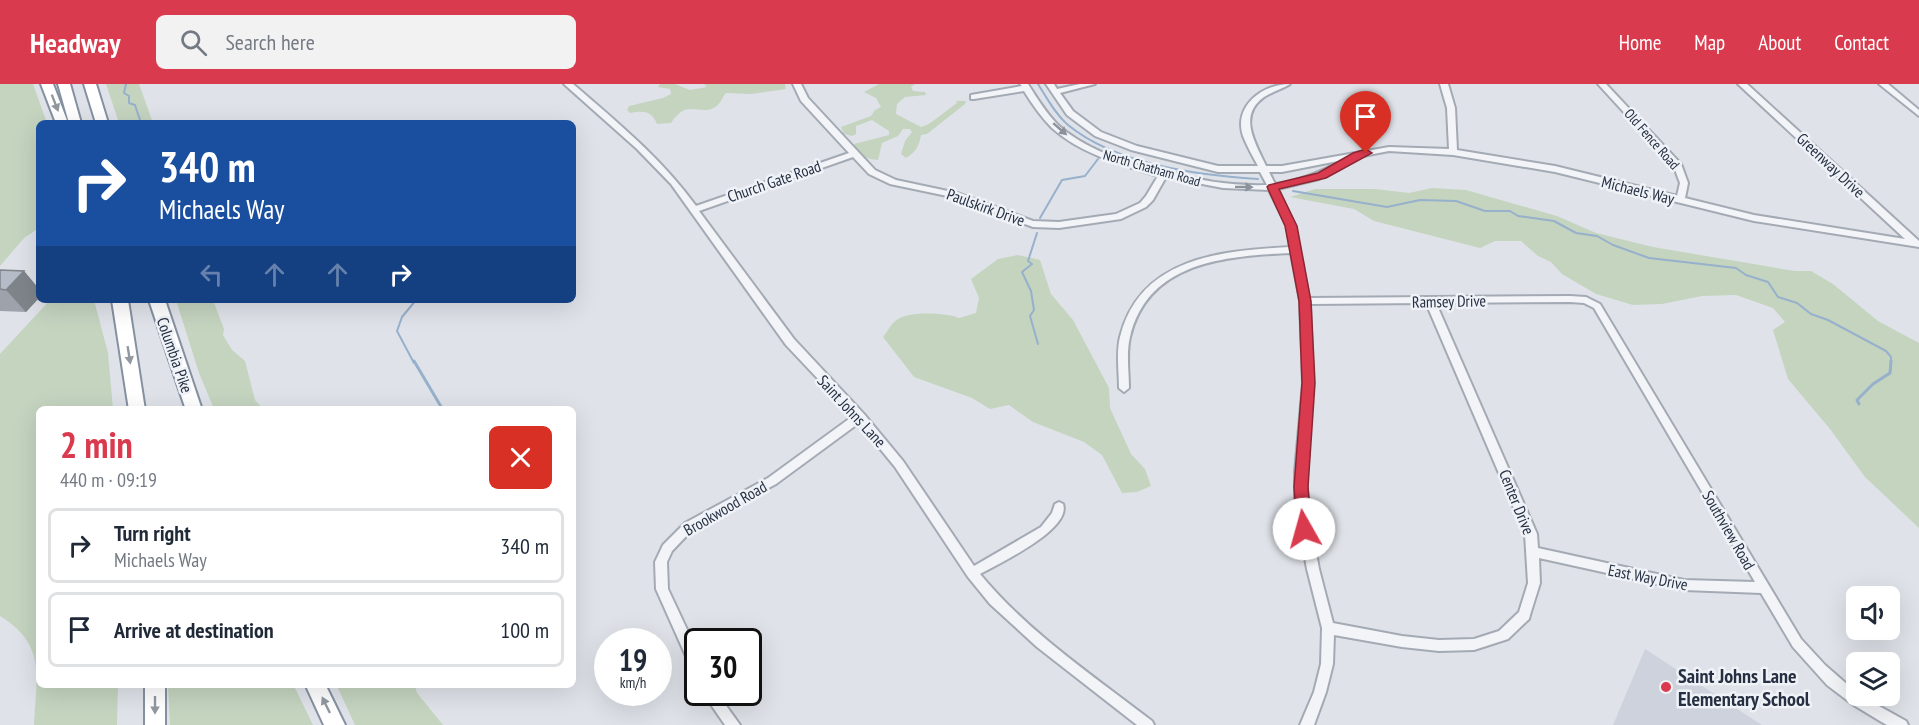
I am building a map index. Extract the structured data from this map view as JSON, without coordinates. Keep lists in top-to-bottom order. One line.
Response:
{"streets":{"highway":["Columbia Pike"],"street":["Old Fence Road","Greenway Drive","North Chatham Road","Church Gate Road","Michaels Way","Paulskirk Drive","Ramsey Drive","Saint Johns Lane","Center Drive","Brookwood Road","Southview Road","East Way Drive"]},"crossings":[["Old Fence Road","Michaels Way"],["Greenway Drive","Michaels Way"],["North Chatham Road","Michaels Way"],["North Chatham Road","Paulskirk Drive"],["Church Gate Road","Paulskirk Drive"],["Church Gate Road","Saint Johns Lane"],["Ramsey Drive","Center Drive"],["Ramsey Drive","Southview Road"],["Saint Johns Lane","Brookwood Road"],["Center Drive","East Way Drive"],["Southview Road","East Way Drive"]],"places":["Saint Johns Lane Elementary School"],"page":{"header":"Headway","search":"Search here","nav":["Home","Map","About","Contact"],"turn":["340 m","Michaels Way"],"heading":["2 min","440 m · 09:19"],"list":[{"name":"Turn right","note":"Michaels Way","value":"340 m"},{"name":"Arrive at destination","value":"100 m"}],"speed":"19 km/h","limit":"30"}}
